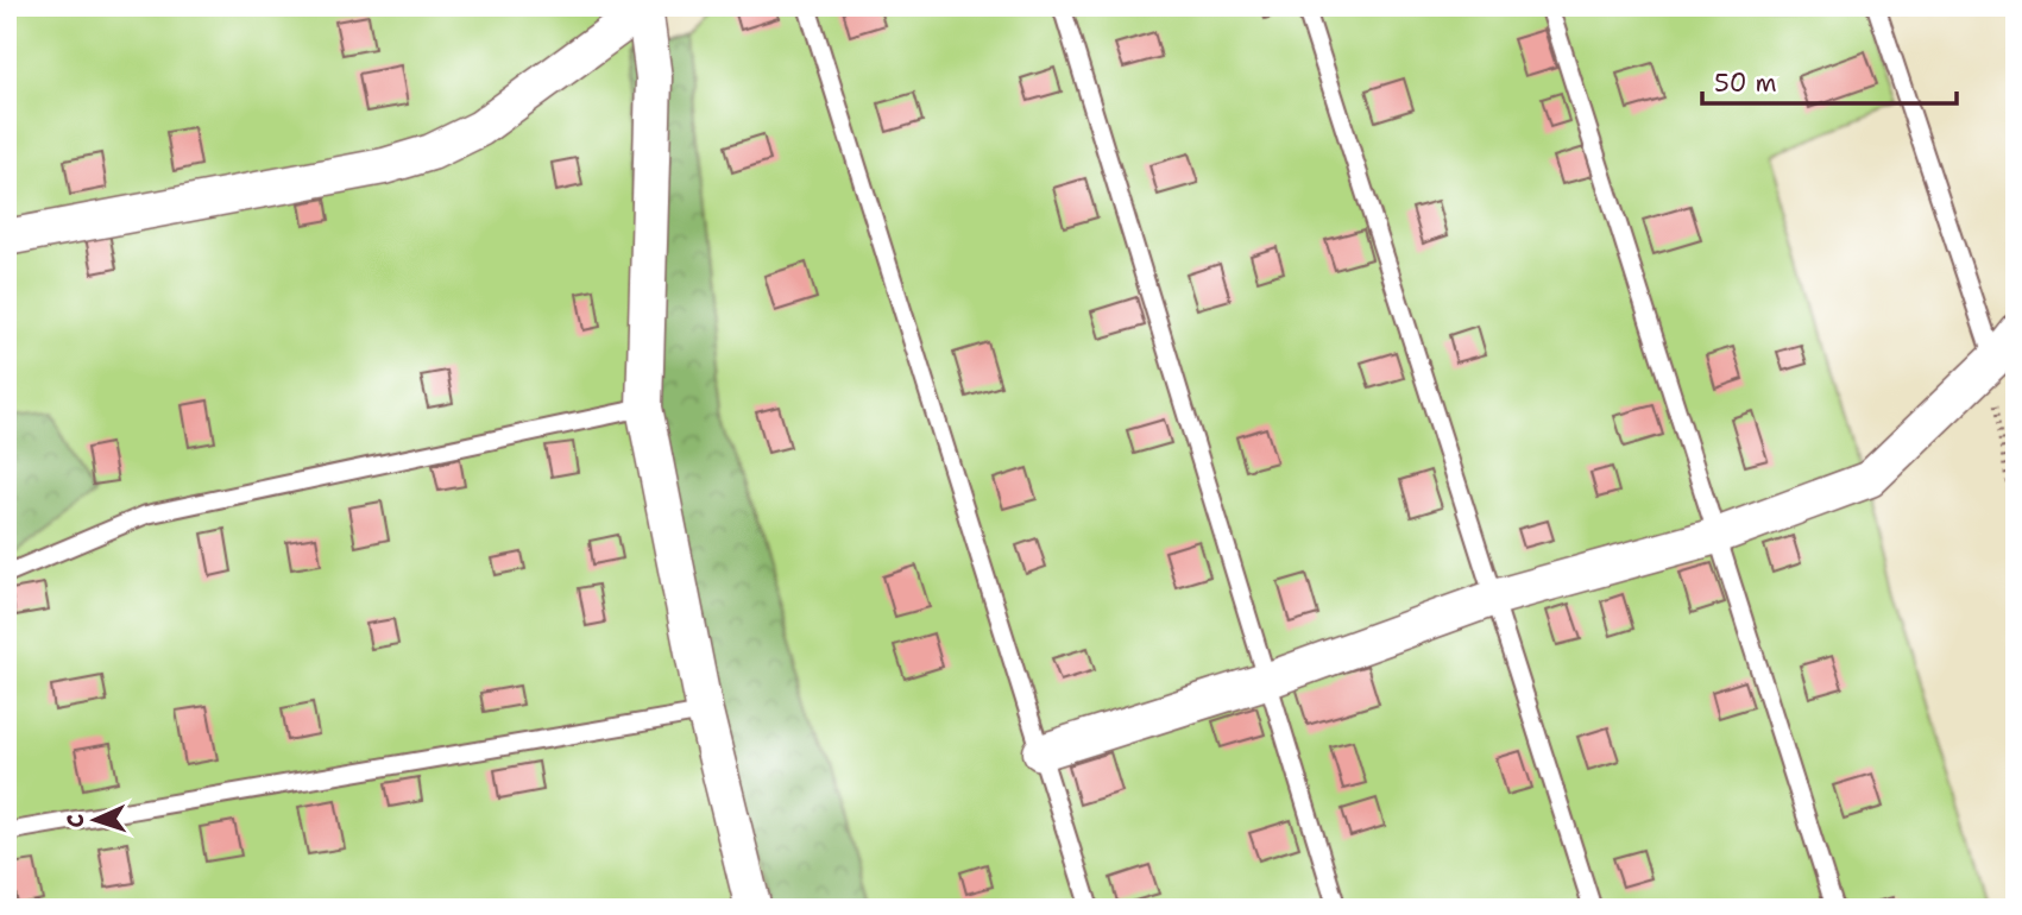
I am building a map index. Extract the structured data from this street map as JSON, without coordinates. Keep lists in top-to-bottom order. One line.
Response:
{"scale_bar":"50 m","north":"left"}
